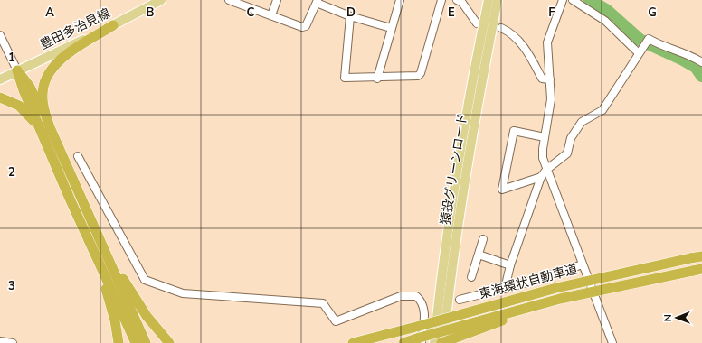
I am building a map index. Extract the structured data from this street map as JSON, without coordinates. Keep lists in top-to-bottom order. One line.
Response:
{"streets":{"highway":["東海環状自動車道"],"main road":["豊田多治見線","猿投グリーンロード"]},"north":"left","grid":{"columns":["A","B","C","D","E","F","G"],"rows":["1","2","3"]}}
